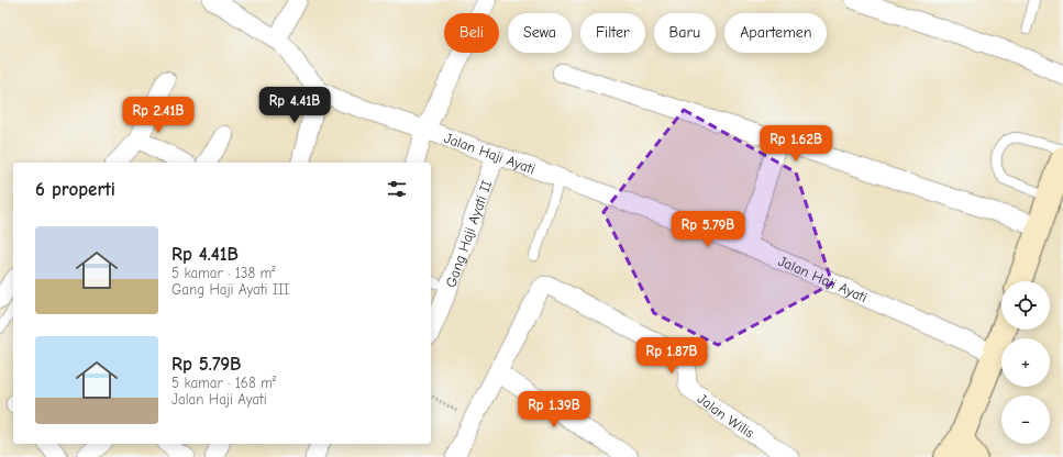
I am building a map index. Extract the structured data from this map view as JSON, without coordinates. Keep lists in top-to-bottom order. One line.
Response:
{"streets":{"street":["Jalan Haji Ayati","Gang Haji Ayati II","Jalan Wilis"]},"crossings":[["Jalan Haji Ayati","Gang Haji Ayati II"]],"page":{"chip":["Beli","Sewa","Filter","Baru","Apartemen"],"price":["Rp 4.41B","Rp 2.41B","Rp 1.62B","Rp 5.79B","Rp 1.87B","Rp 1.39B"],"heading":"6 properti","list":[{"name":"Rp 4.41B","note":"5 kamar · 138 m² · Gang Haji Ayati III"},{"name":"Rp 5.79B","note":"5 kamar · 168 m² · Jalan Haji Ayati"}],"map_buttons":["+","−"]}}
